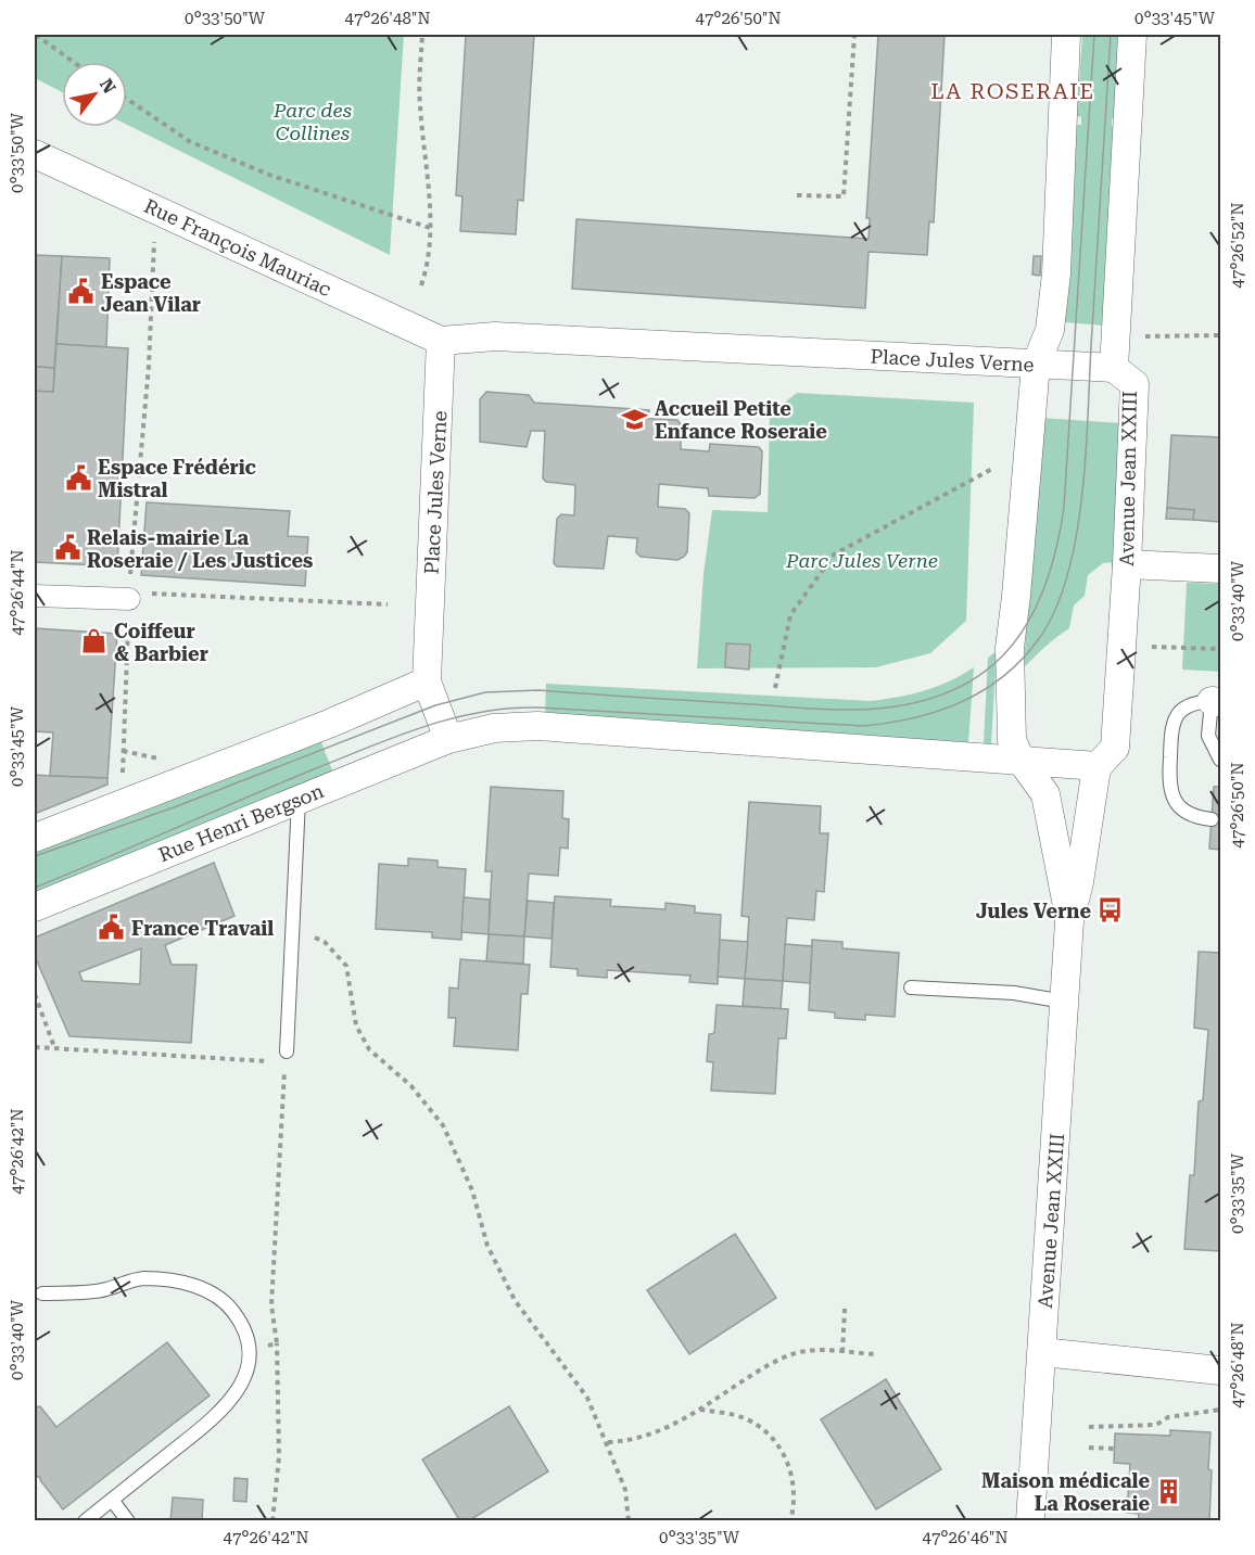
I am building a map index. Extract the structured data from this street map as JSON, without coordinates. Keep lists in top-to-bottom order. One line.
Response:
{"streets":{"street":["Rue François Mauriac","Place Jules Verne","Avenue Jean XXIII","Rue Henri Bergson"]},"crossings":[["Rue François Mauriac","Place Jules Verne"],["Place Jules Verne","Avenue Jean XXIII"],["Place Jules Verne","Rue Henri Bergson"]],"districts":["LA ROSERAIE"],"parks":["Parc des Collines","Parc Jules Verne"],"places":{"public building":["Espace Jean Vilar","Espace Frédéric Mistral","Relais-mairie La Roseraie / Les Justices","France Travail"],"school or university":["Accueil Petite Enfance Roseraie"],"shop":["Coiffeur & Barbier"],"bus stop":["Jules Verne"],"building":["Maison médicale La Roseraie"]},"north":"top right","coordinates":["0°33'50\"W","47°26'48\"N","47°26'50\"N","0°33'45\"W","47°26'52\"N","47°26'44\"N","0°33'40\"W","47°26'42\"N","0°33'35\"W","47°26'46\"N"]}
